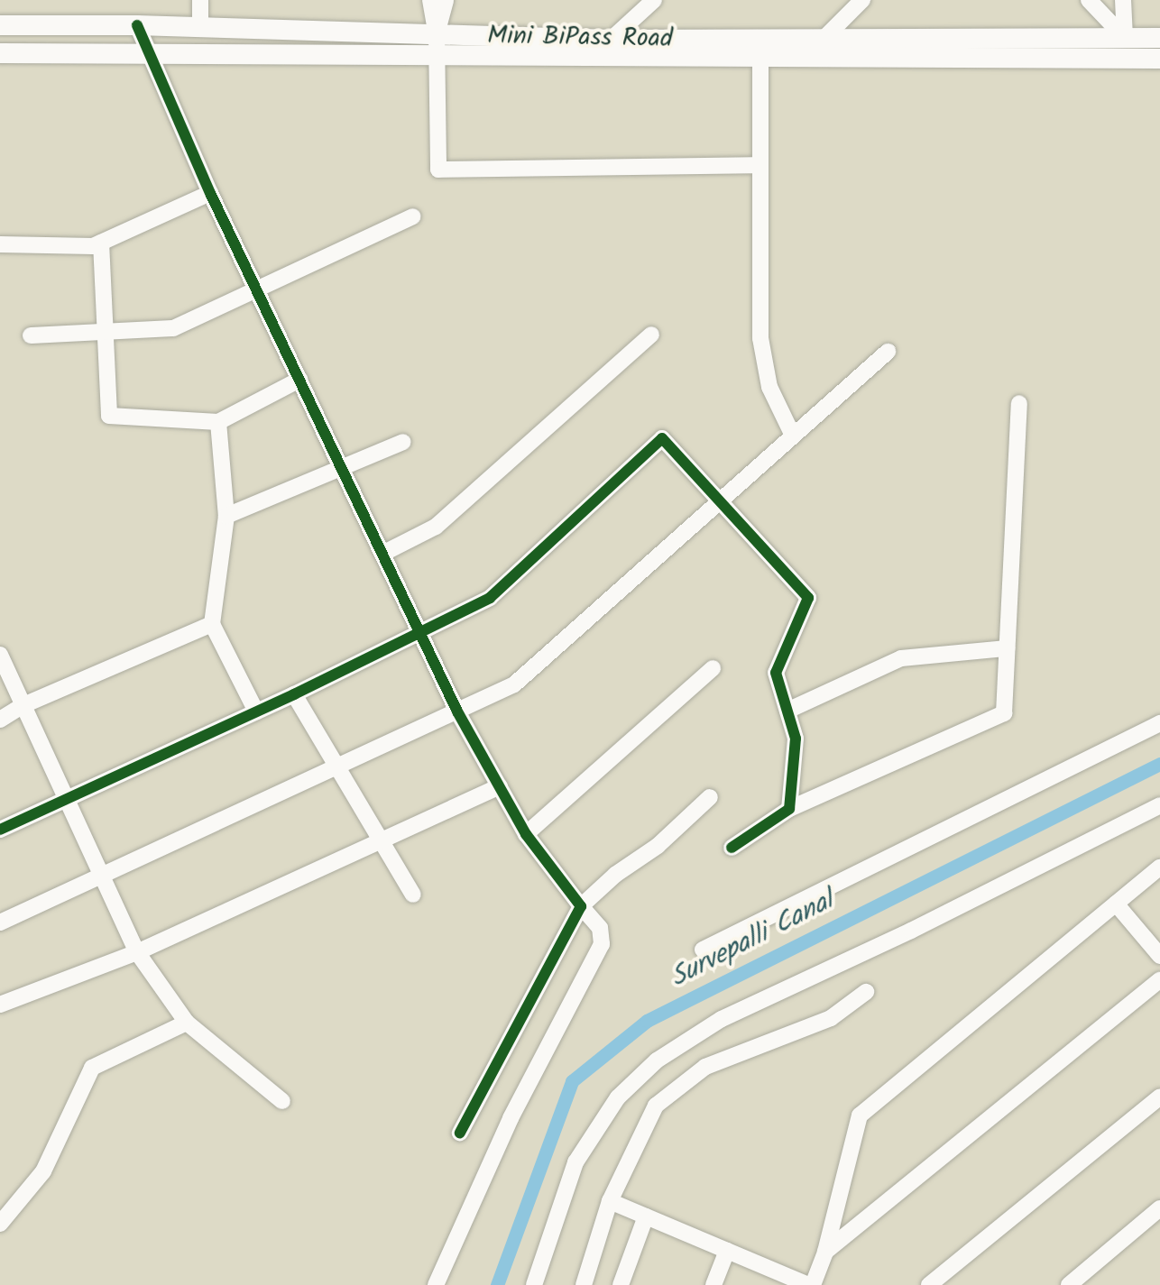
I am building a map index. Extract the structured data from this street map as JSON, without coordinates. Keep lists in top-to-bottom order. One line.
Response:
{"streets":{"main road":["Mini BiPass Road"]},"water":["Survepalli Canal"]}
